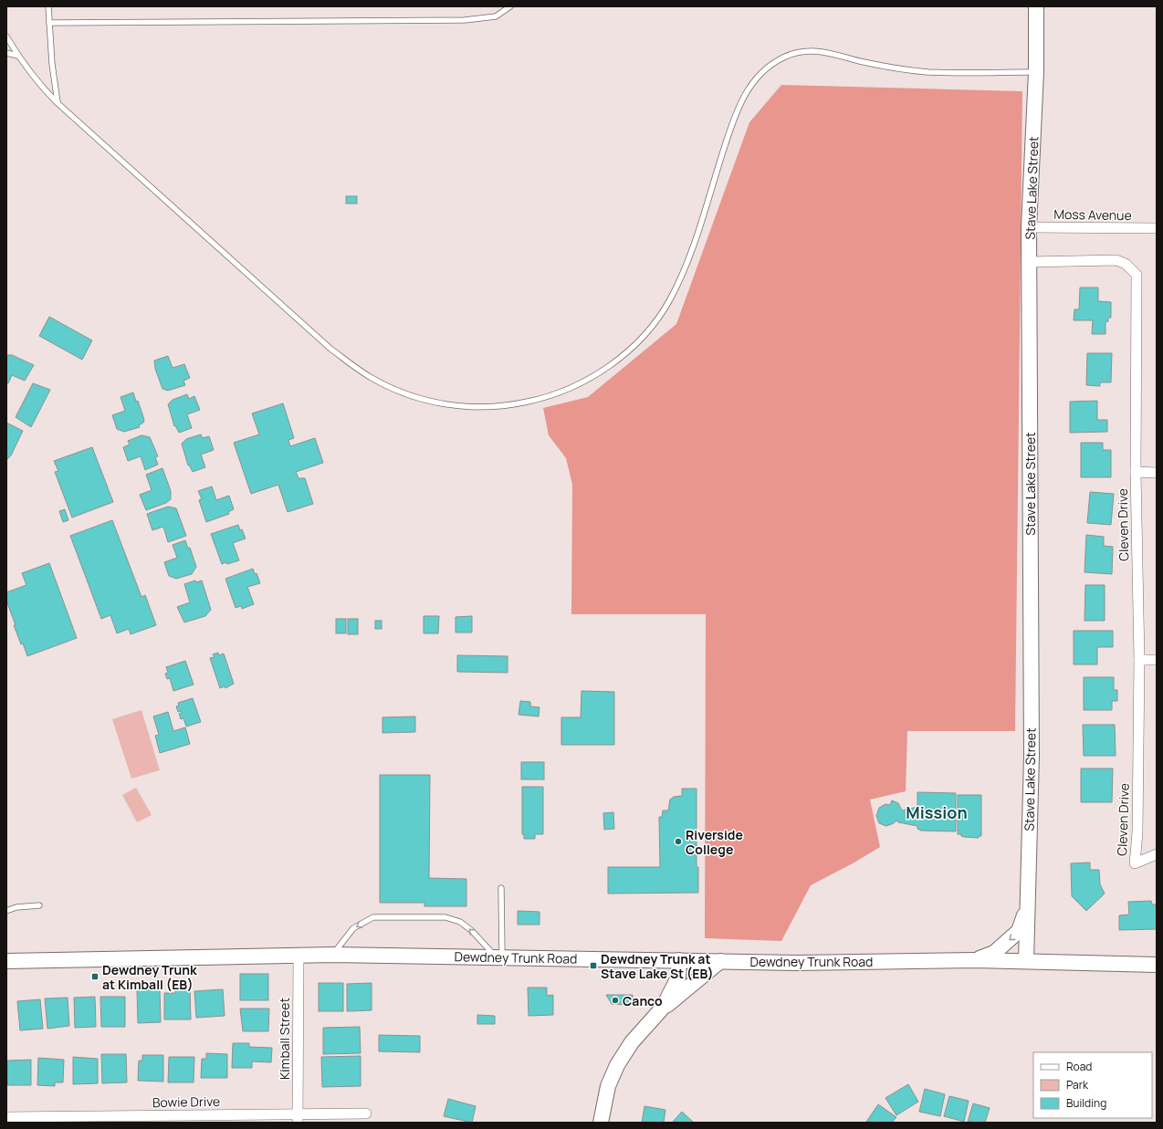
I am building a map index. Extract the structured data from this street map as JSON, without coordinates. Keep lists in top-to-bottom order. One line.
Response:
{"streets":{"main road":["Stave Lake Street","Dewdney Trunk Road"],"street":["Moss Avenue","Cleven Drive","Kimball Street","Bowie Drive"]},"crossings":[["Stave Lake Street","Moss Avenue"],["Stave Lake Street","Cleven Drive"],["Stave Lake Street","Dewdney Trunk Road"],["Dewdney Trunk Road","Kimball Street"],["Kimball Street","Bowie Drive"]],"districts":["Mission"],"places":{"other":["Riverside College","Canco"],"transit":["Dewdney Trunk at Stave Lake St (EB)","Dewdney Trunk at Kimball (EB)"]},"legend":["Road","Park","Building"]}
